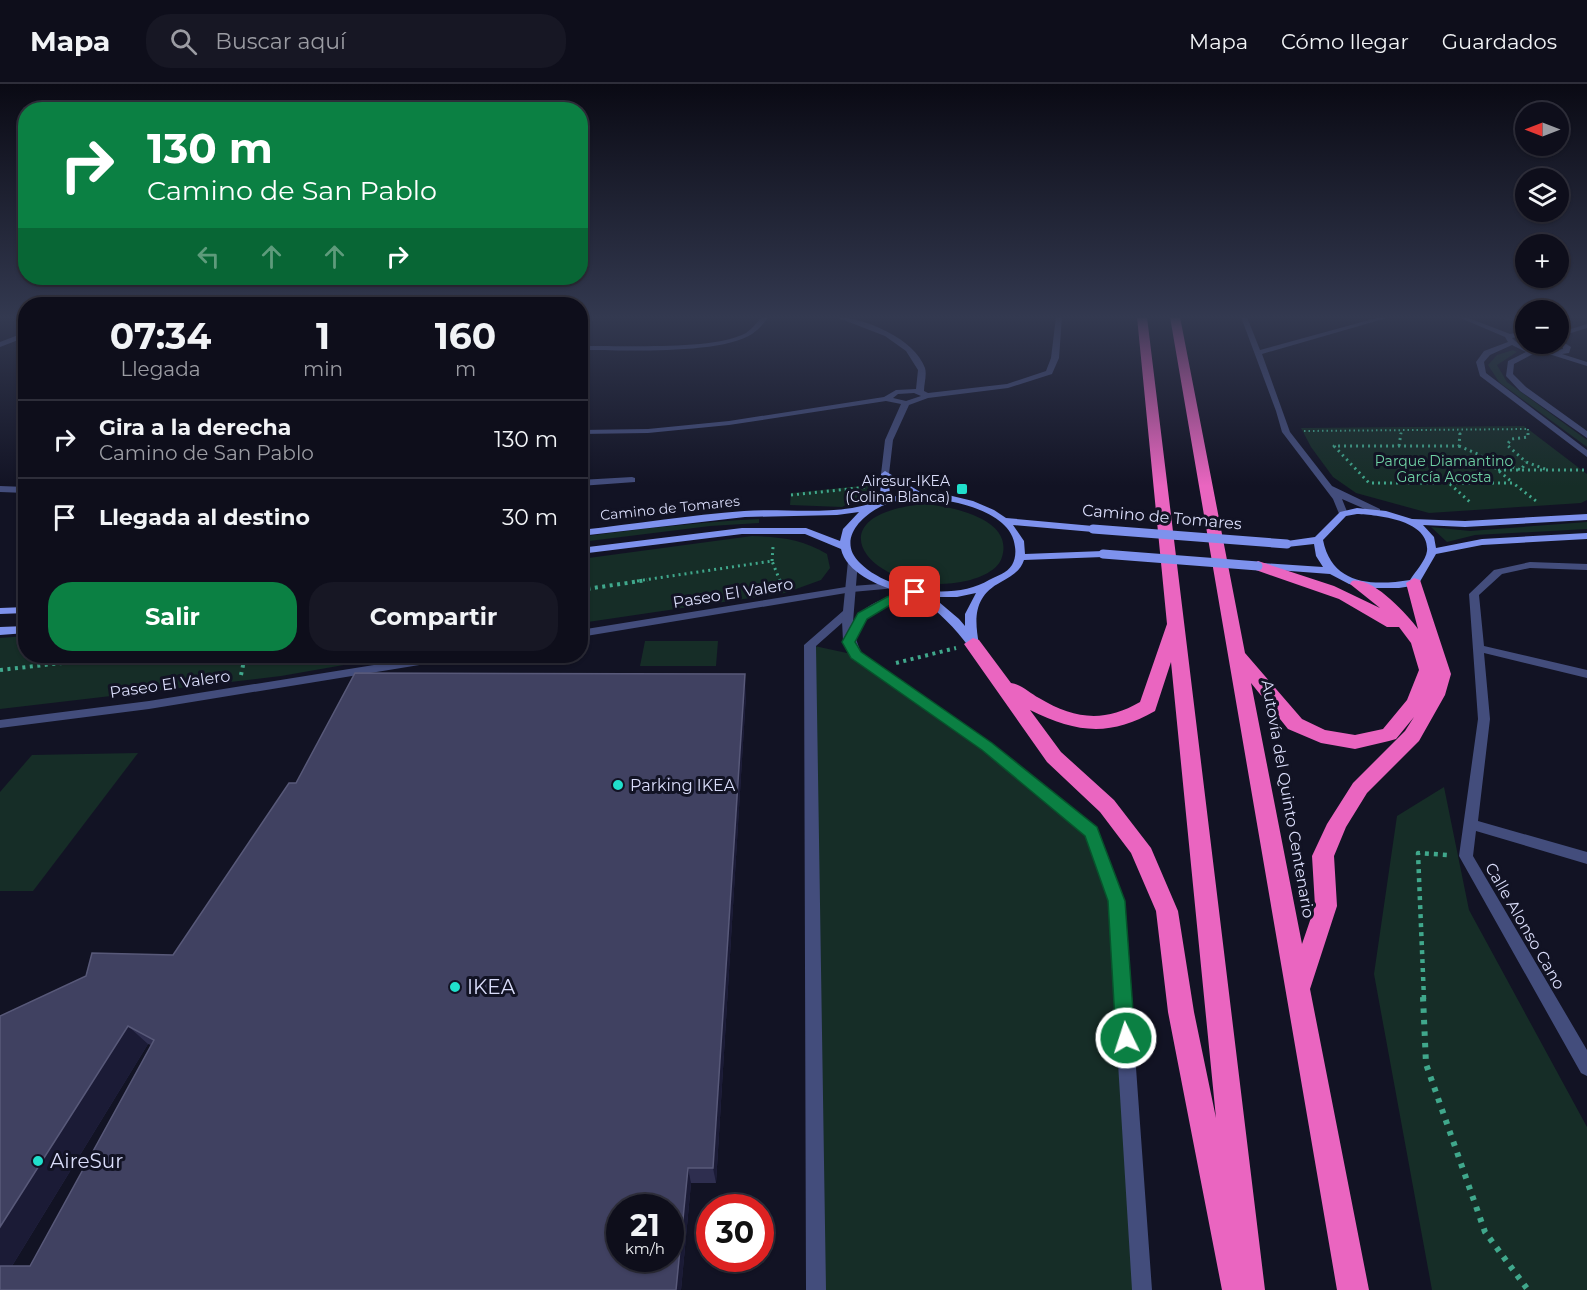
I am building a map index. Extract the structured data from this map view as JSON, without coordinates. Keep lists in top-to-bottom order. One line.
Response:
{"streets":{"highway":["Autovía del Quinto Centenario"],"street":["Camino de Tomares","Paseo El Valero","Calle Alonso Cano"]},"crossings":[["Camino de Tomares","Paseo El Valero"]],"parks":["Parque Diamantino García Acosta"],"places":{"transit":["Airesur-IKEA (Colina Blanca)"],"other":["Parking IKEA","IKEA","AireSur"]},"north":"left","page":{"header":"Mapa","search":"Buscar aquí","nav":["Mapa","Cómo llegar","Guardados"],"map_buttons":["+","−"],"turn":["130 m","Camino de San Pablo"],"eta":["07:34","Llegada","1","min","160","m"],"list":[{"name":"Gira a la derecha","note":"Camino de San Pablo","value":"130 m"},{"name":"Llegada al destino","value":"30 m"}],"buttons":["Salir","Compartir"],"speed":"21 km/h","limit":"30"}}
